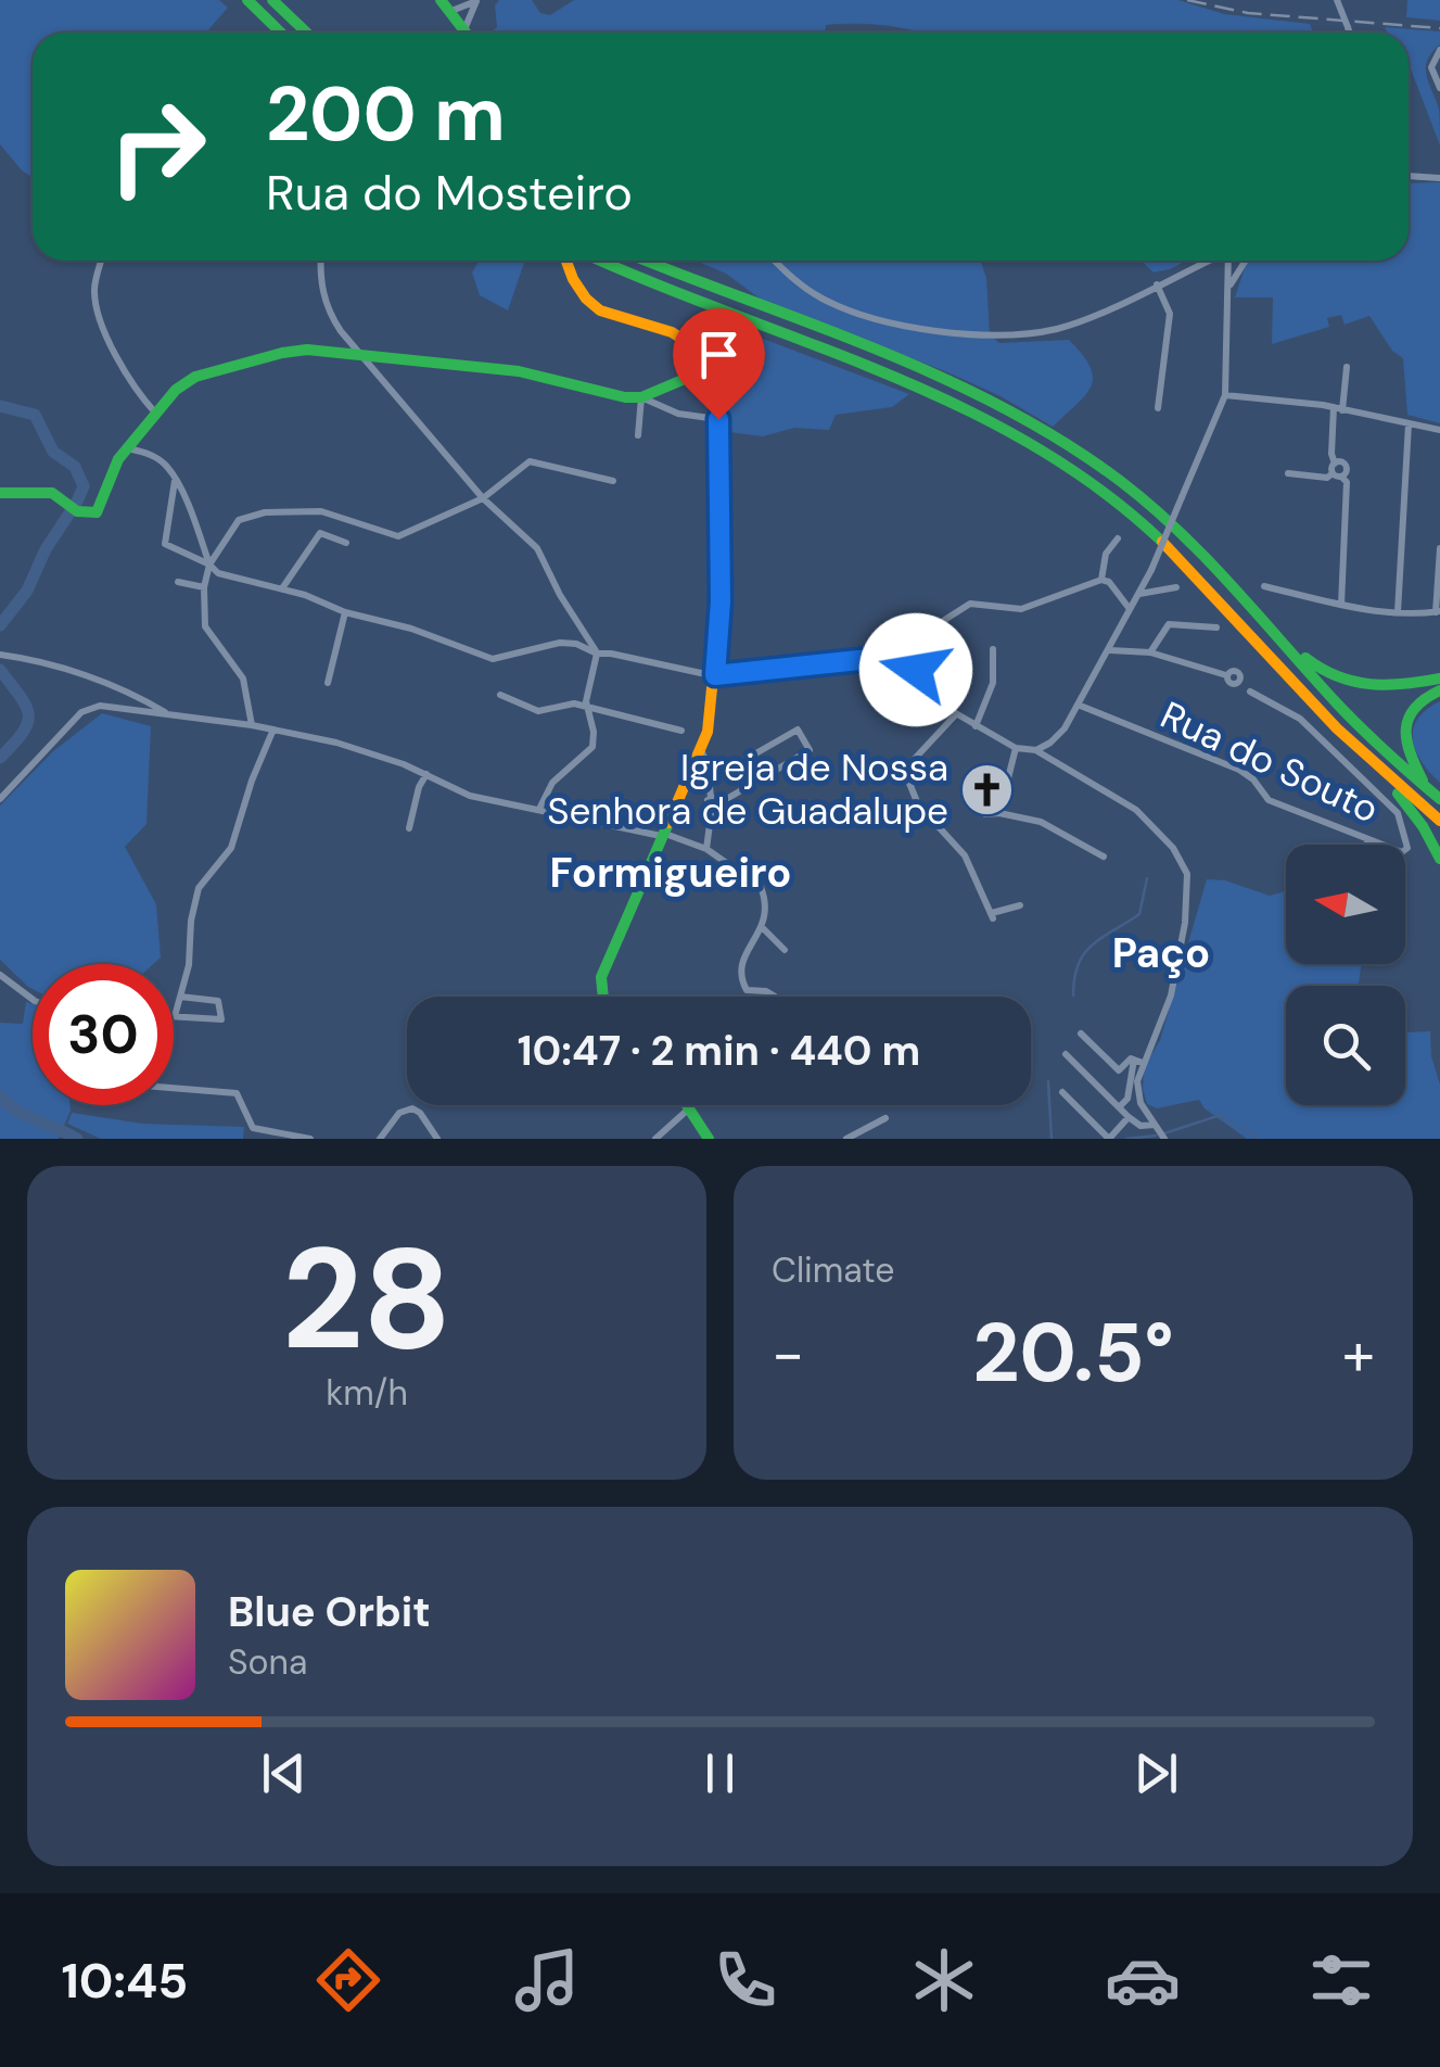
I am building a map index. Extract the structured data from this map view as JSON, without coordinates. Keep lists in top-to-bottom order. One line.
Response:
{"streets":{"street":["Rua do Souto"]},"districts":["Formigueiro","Paço"],"places":{"church":["Igreja de Nossa Senhora de Guadalupe"]},"north":"left","page":{"turn":["200 m","Rua do Mosteiro"],"limit":"30","trip":"10:47 · 2 min · 440 m","tile":[["28","km/h"],"Climate"],"heat":["−","20.5°","+"],"song":["Blue Orbit","Sona"],"tabs":"10:45"}}
